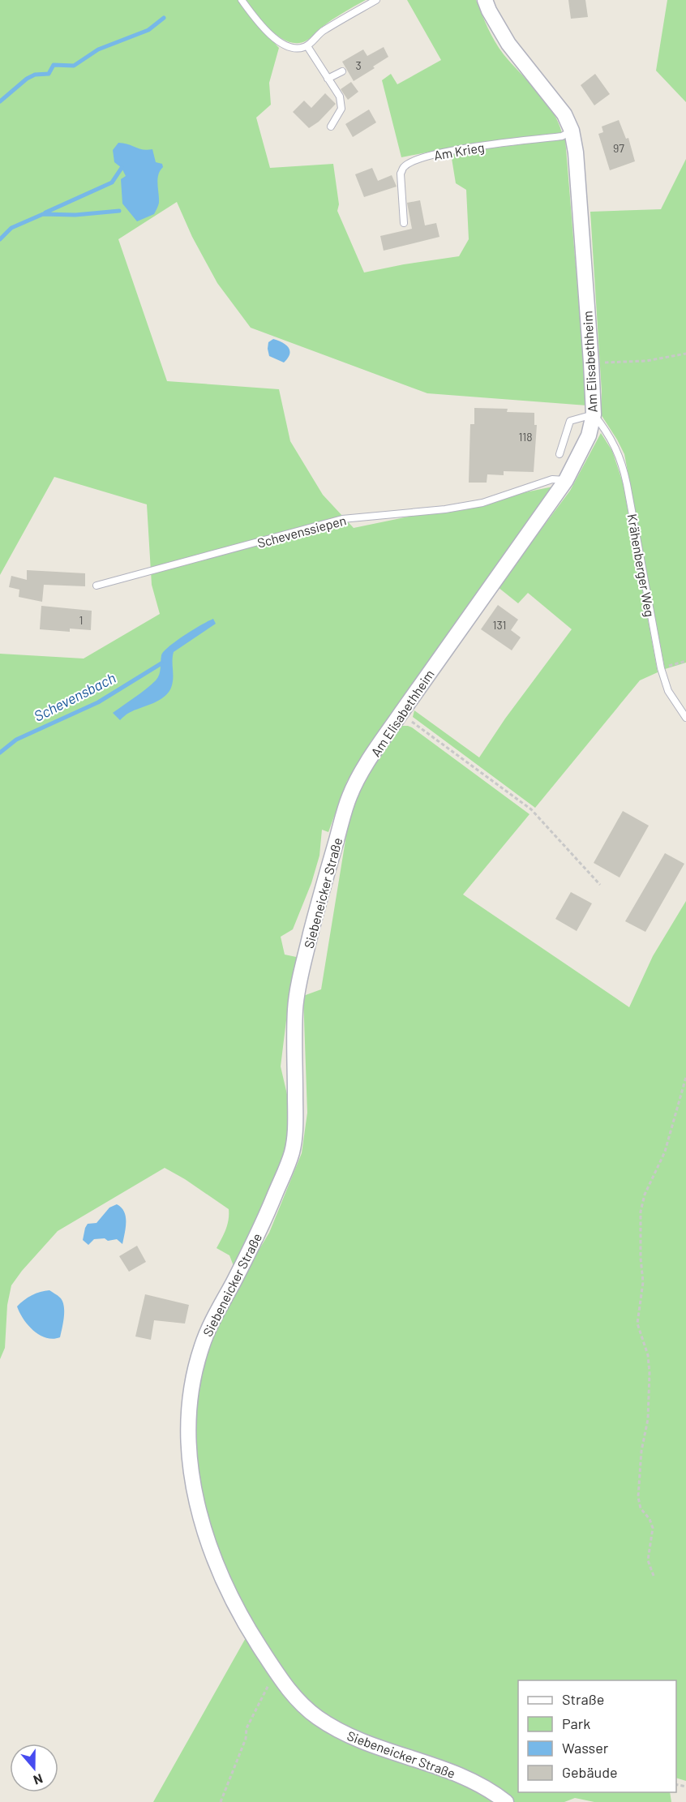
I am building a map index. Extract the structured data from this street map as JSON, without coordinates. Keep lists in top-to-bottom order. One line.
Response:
{"streets":{"street":["Am Elisabethheim","Siebeneicker Straße"],"lane":["Am Krieg","Schevenssiepen","Krähenberger Weg"]},"crossings":[["Am Krieg","Am Elisabethheim"],["Am Elisabethheim","Schevenssiepen"],["Am Elisabethheim","Krähenberger Weg"],["Am Elisabethheim","Siebeneicker Straße"]],"water":["Schevensbach"],"house_numbers":["3","97","118","1","131"],"legend":["Straße","Park","Wasser","Gebäude"],"north":"bottom"}
